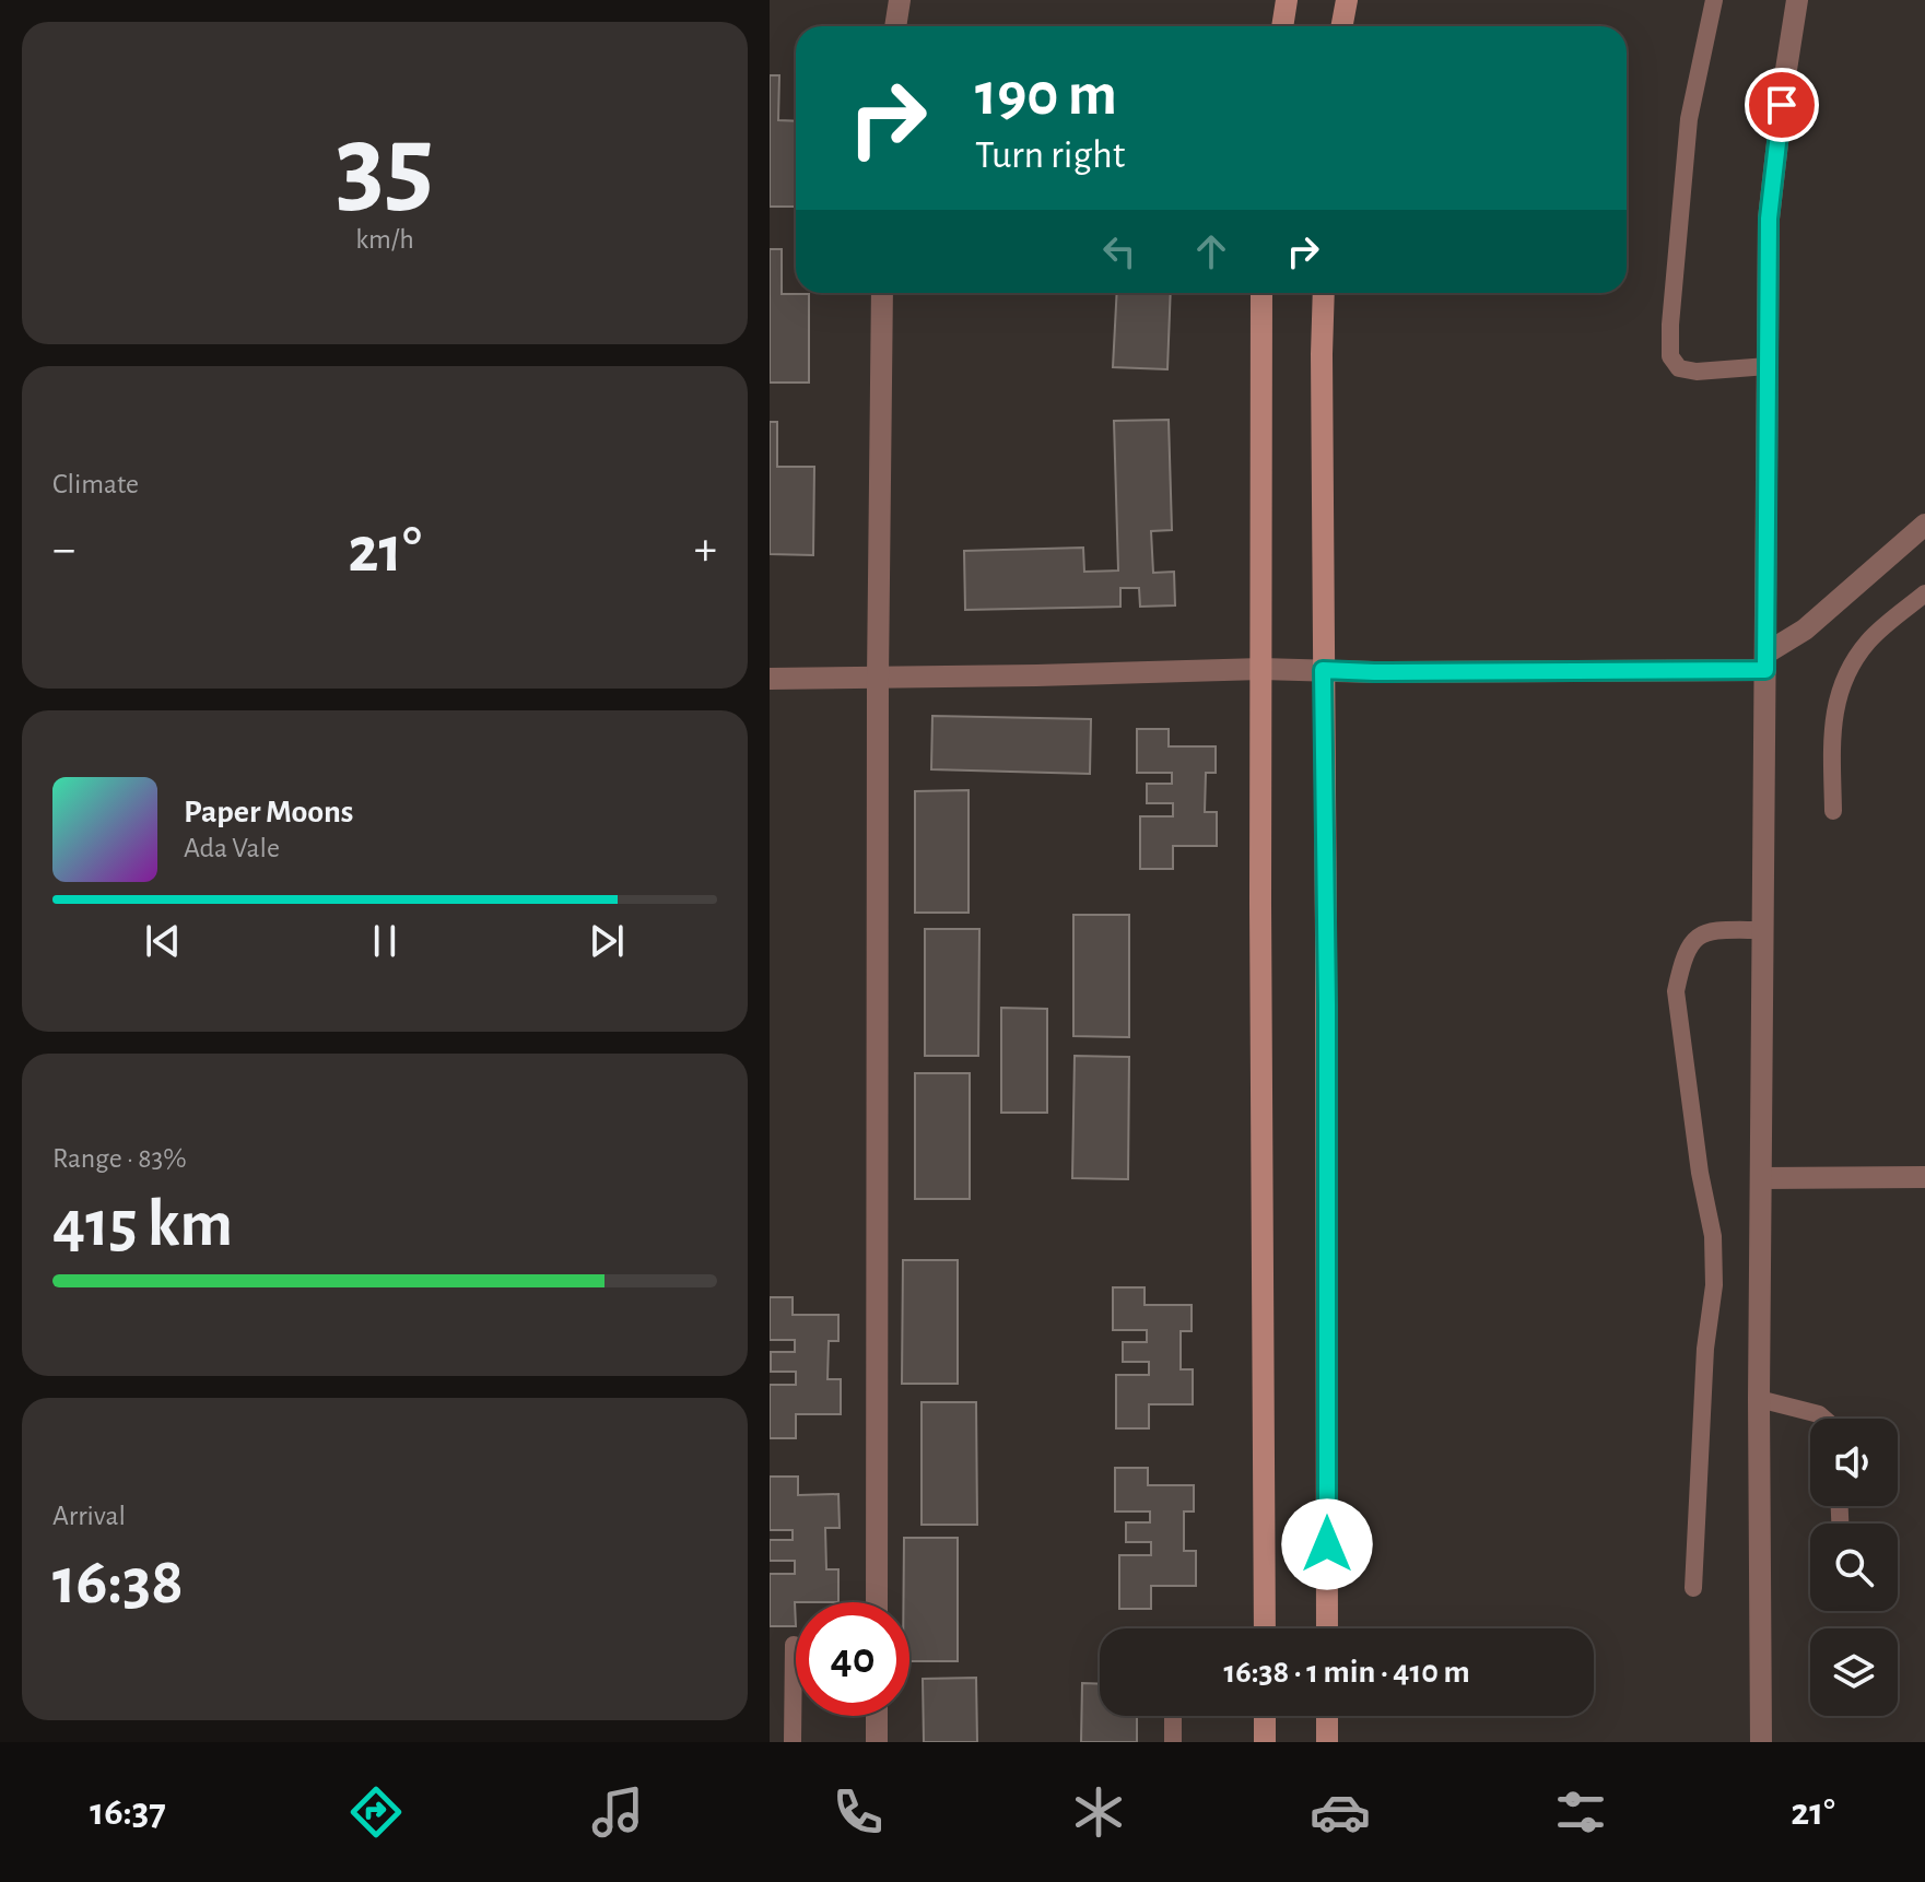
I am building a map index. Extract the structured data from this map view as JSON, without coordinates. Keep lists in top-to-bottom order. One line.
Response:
{"page":{"tile":[["35","km/h"],"Climate",["Range · 83%","415 km"],["Arrival","16:38"]],"turn":["190 m","Turn right"],"heat":["−","21°","+"],"song":["Paper Moons","Ada Vale"],"limit":"40","trip":"16:38 · 1 min · 410 m","tabs":["16:37","21°"]}}
